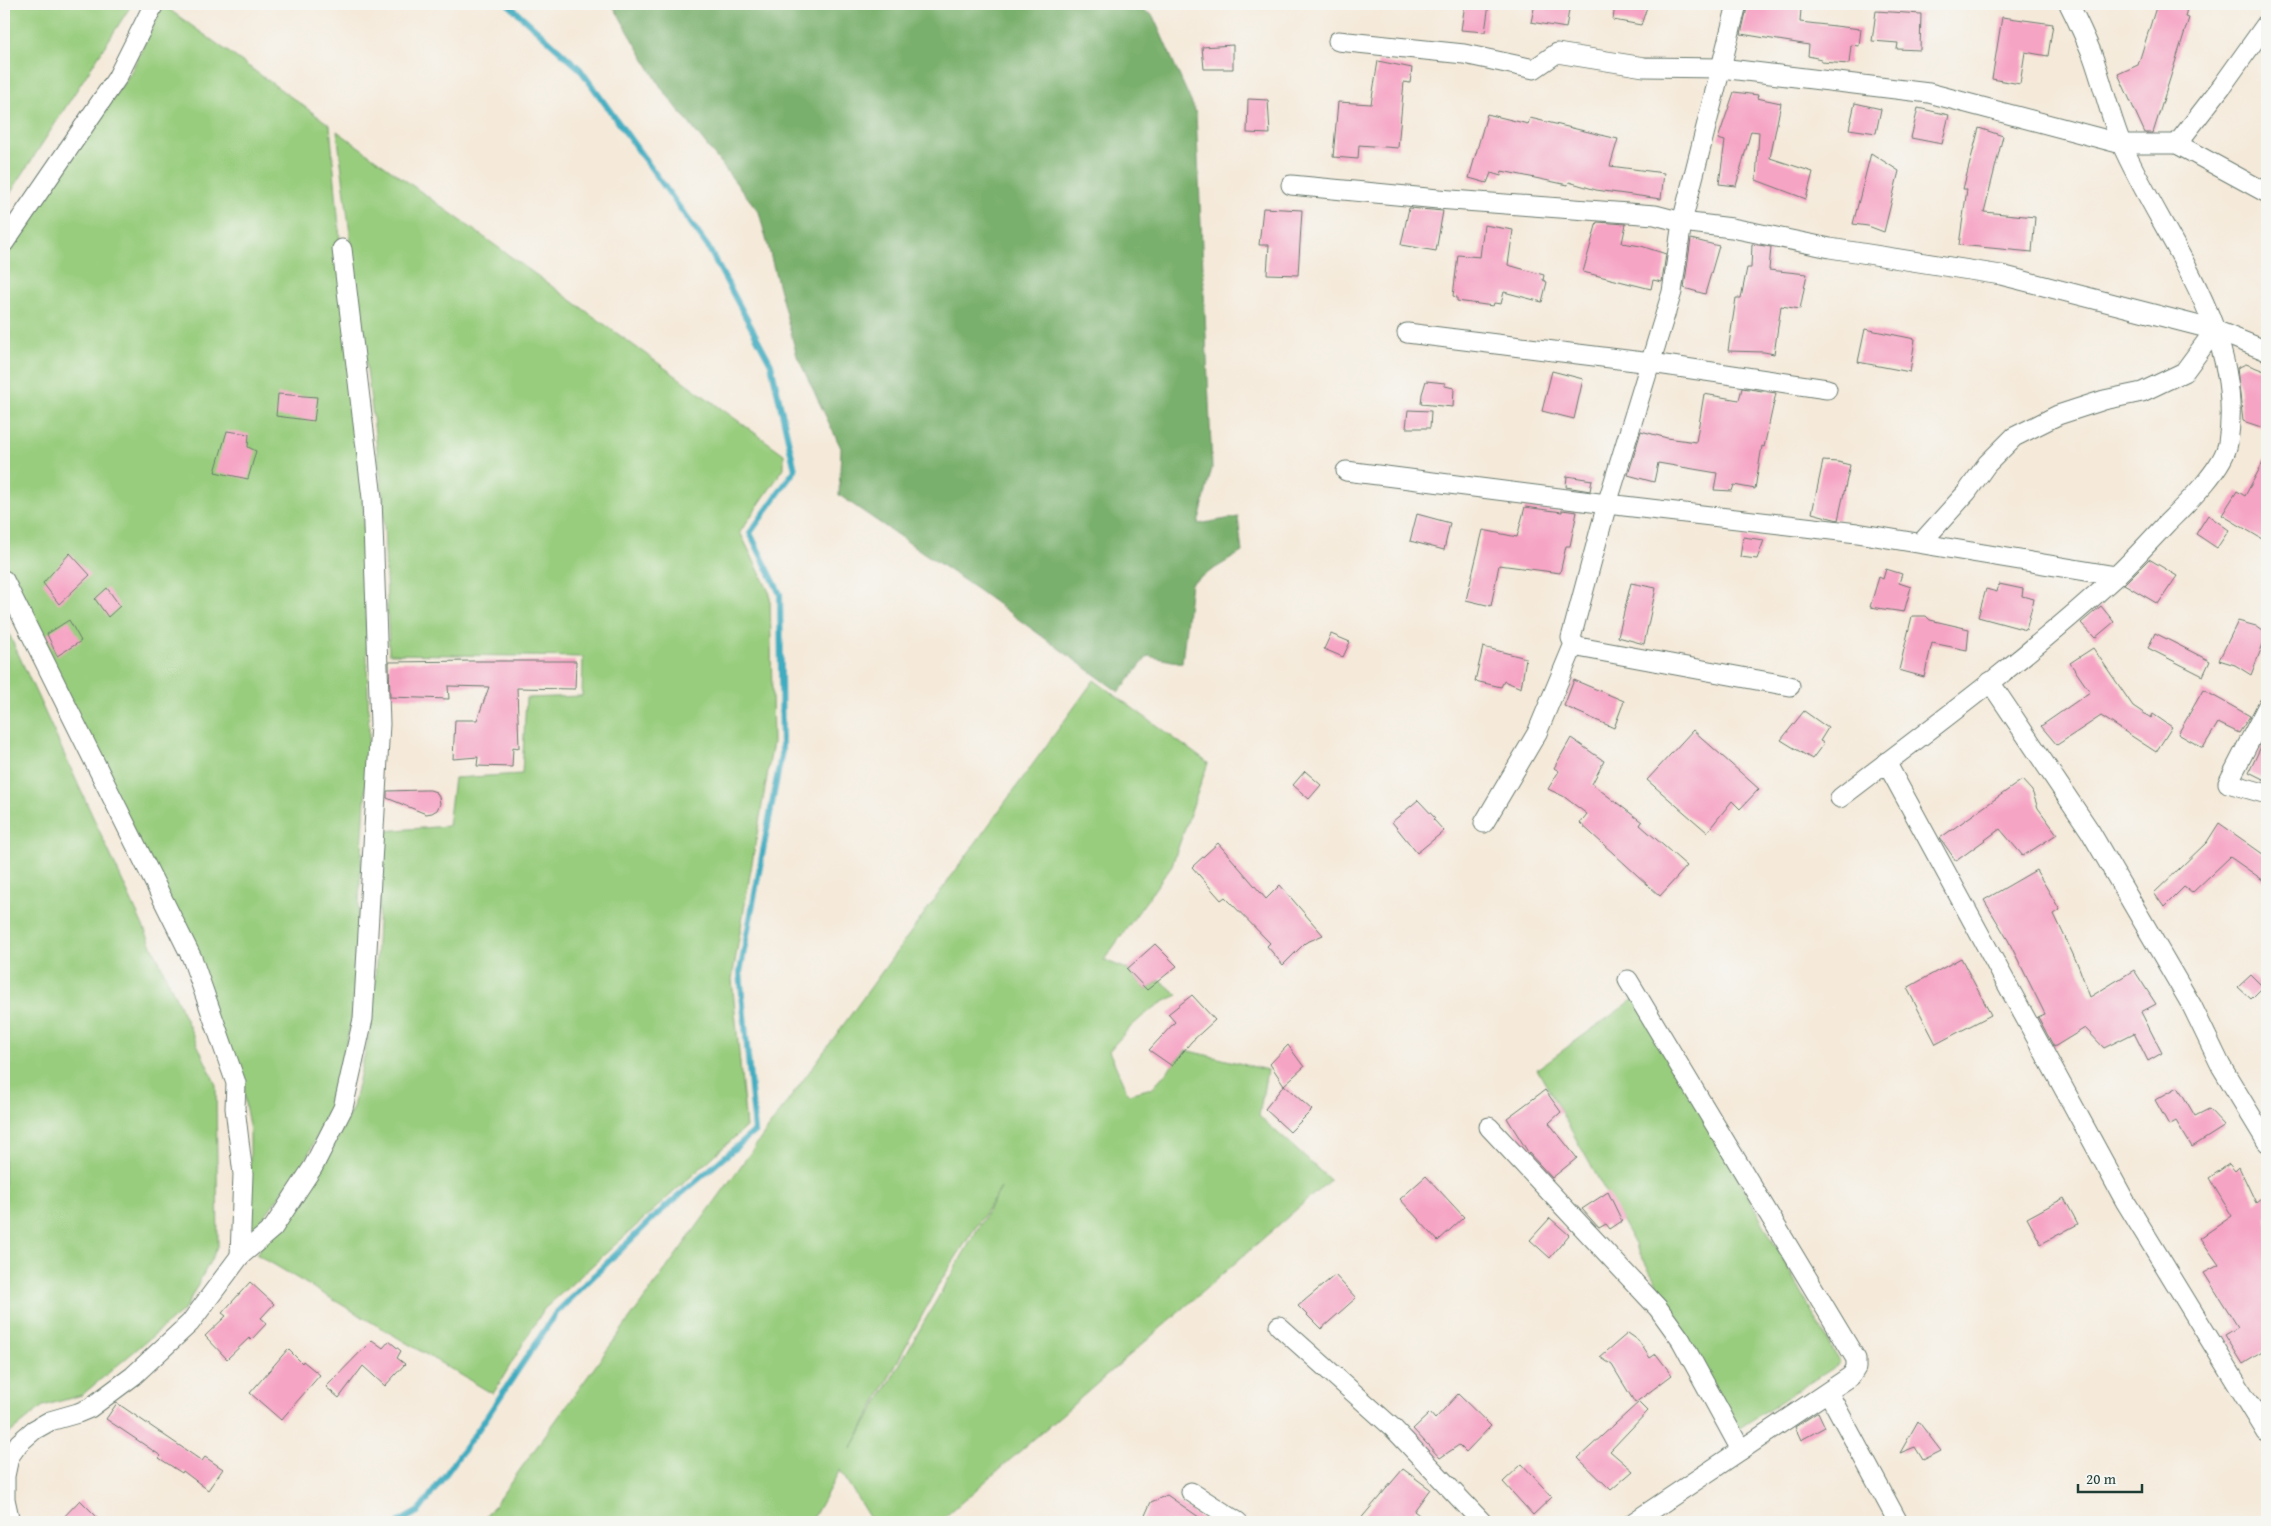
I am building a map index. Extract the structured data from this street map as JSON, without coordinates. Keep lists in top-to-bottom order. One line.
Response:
{"scale_bar":"20 m"}
